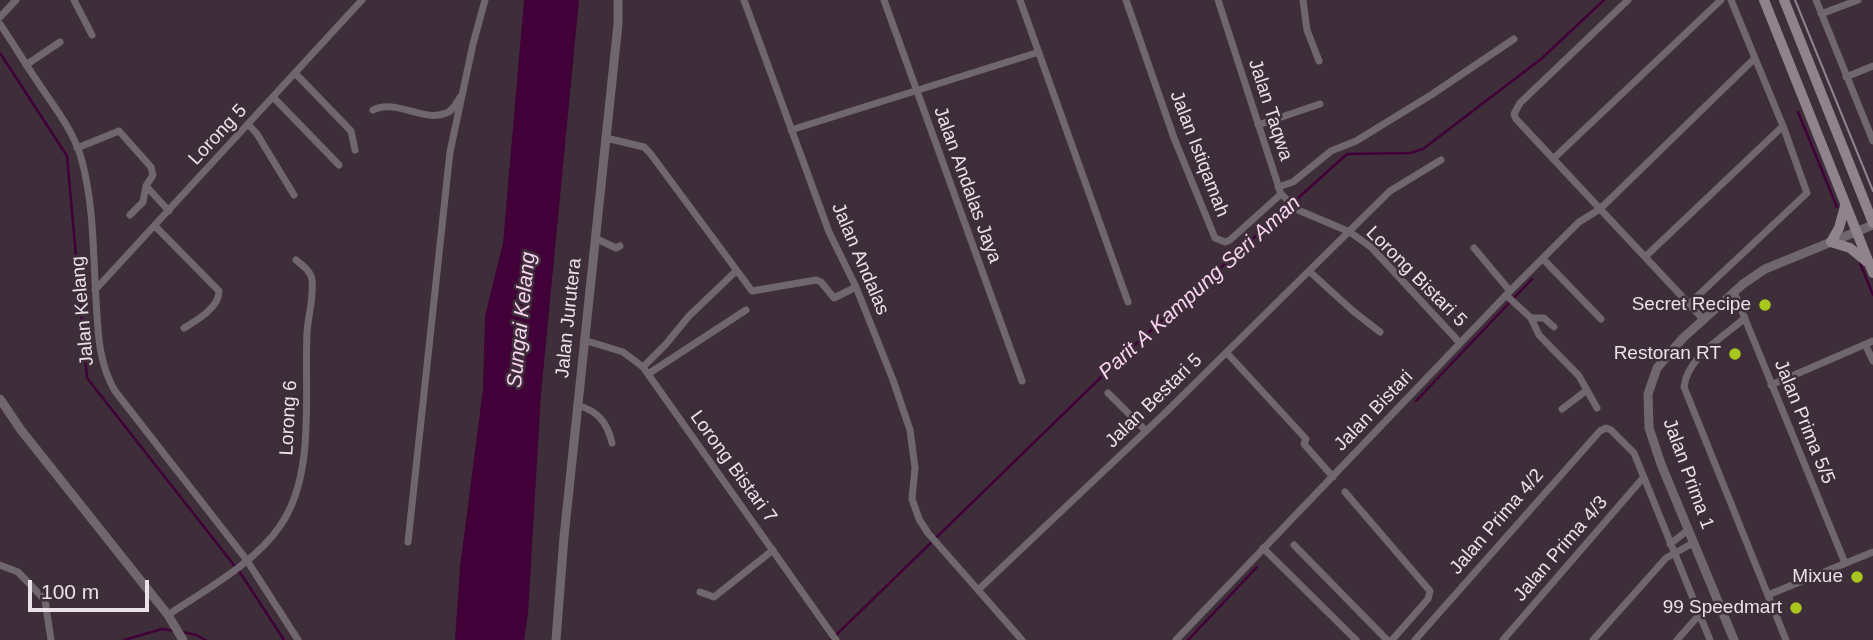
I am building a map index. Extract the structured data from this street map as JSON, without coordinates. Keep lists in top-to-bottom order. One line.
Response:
{"streets":{"street":["Jalan Taqwa","Lorong 5","Jalan Istiqamah","Jalan Andalas Jaya","Jalan Andalas","Lorong Bistari 5","Jalan Kelang","Jalan Jurutera","Jalan Bestari 5","Jalan Bistari","Lorong 6","Jalan Prima 5/5","Lorong Bistari 7","Jalan Prima 1","Jalan Prima 4/2","Jalan Prima 4/3"]},"crossings":[["Jalan Taqwa","Jalan Istiqamah"],["Jalan Taqwa","Lorong Bistari 5"],["Jalan Taqwa","Jalan Bestari 5"],["Lorong 5","Jalan Kelang"],["Jalan Andalas","Jalan Bestari 5"],["Lorong Bistari 5","Jalan Bestari 5"],["Lorong Bistari 5","Jalan Bistari"],["Jalan Kelang","Lorong 6"],["Jalan Jurutera","Lorong Bistari 7"],["Jalan Prima 5/5","Jalan Prima 1"],["Jalan Prima 4/2","Jalan Prima 4/3"]],"water":["Parit A Kampung Seri Aman","Sungai Kelang"],"places":["Secret Recipe","Restoran RT","Mixue","99 Speedmart"],"scale_bar":"100 m"}
